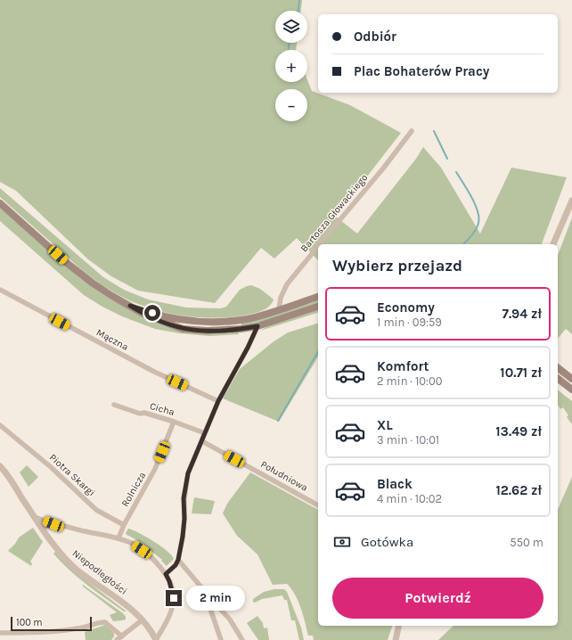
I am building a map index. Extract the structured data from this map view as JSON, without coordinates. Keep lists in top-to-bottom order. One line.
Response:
{"streets":{"street":["Bartosza Głowackiego","Mączna","Cicha","Piotra Skargi","Południowa","Rolnicza","Niepodległości"]},"crossings":[["Cicha","Rolnicza"],["Piotra Skargi","Rolnicza"]],"scale_bar":"100 m","page":{"map_buttons":["+","−"],"banner":["Odbiór","Plac Bohaterów Pracy"],"heading":"Wybierz przejazd","list":[{"name":"Economy","note":"1 min · 09:59","value":"7.94 zł"},{"name":"Komfort","note":"2 min · 10:00","value":"10.71 zł"},{"name":"XL","note":"3 min · 10:01","value":"13.49 zł"},{"name":"Black","note":"4 min · 10:02","value":"12.62 zł"}],"pay":["Gotówka","550 m"],"buttons":"Potwierdź","bubble":"2 min","scale":"100 m"}}
